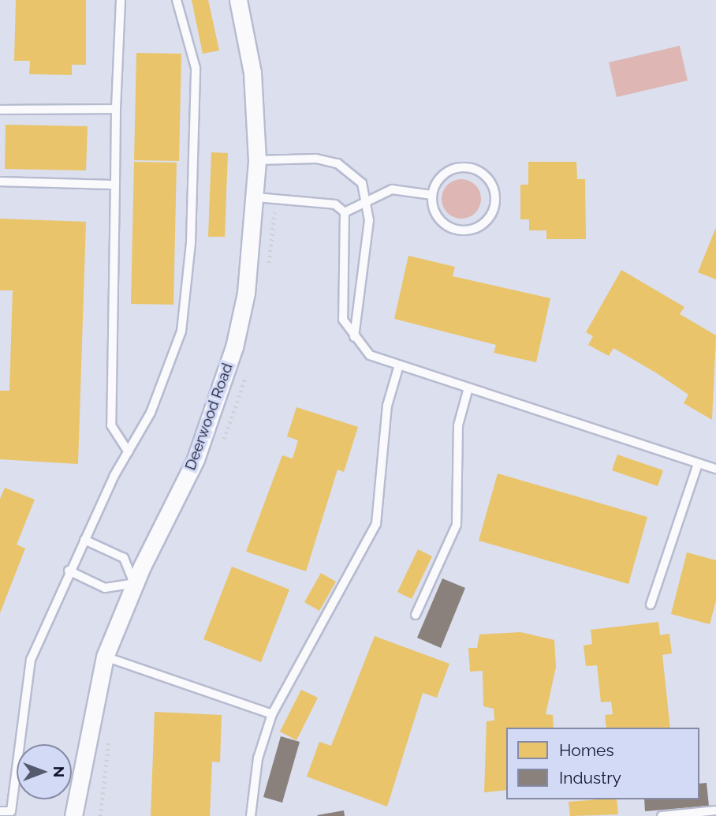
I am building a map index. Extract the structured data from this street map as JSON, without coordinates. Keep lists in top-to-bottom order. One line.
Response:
{"streets":{"street":["Deerwood Road"]},"legend":["Homes","Industry"],"north":"right"}
